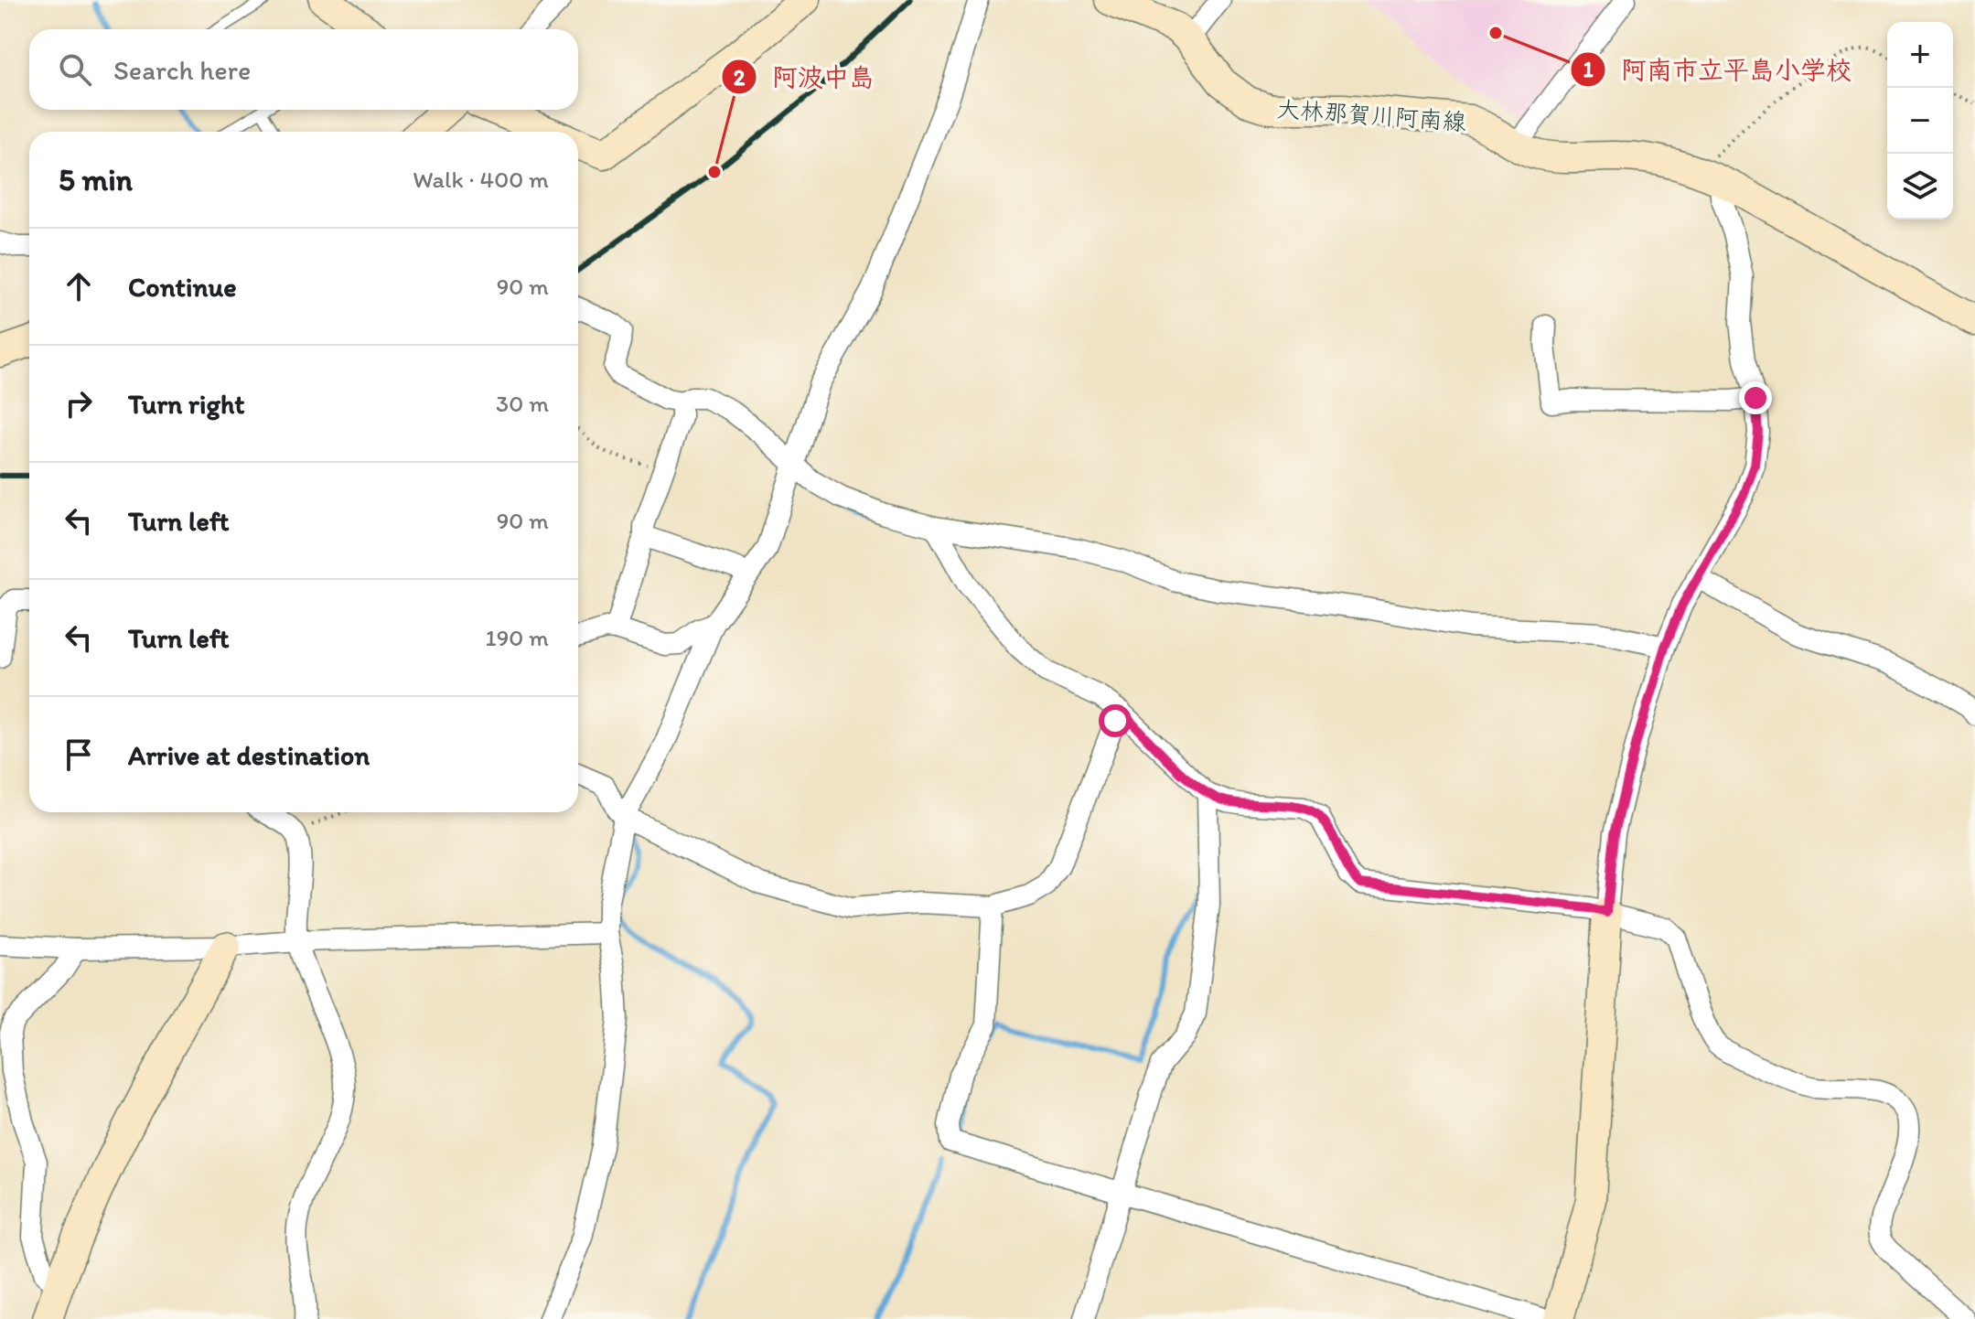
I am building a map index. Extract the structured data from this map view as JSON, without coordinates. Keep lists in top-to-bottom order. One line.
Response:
{"streets":{"main road":["大林那賀川阿南線"]},"places":["阿南市立平島小学校","阿波中島"],"page":{"map_buttons":["+","−"],"search":"Search here","heading":["5 min","Walk · 400 m"],"list":[["Continue","90 m"],["Turn right","30 m"],["Turn left","90 m"],["Turn left","190 m"],"Arrive at destination"]}}
